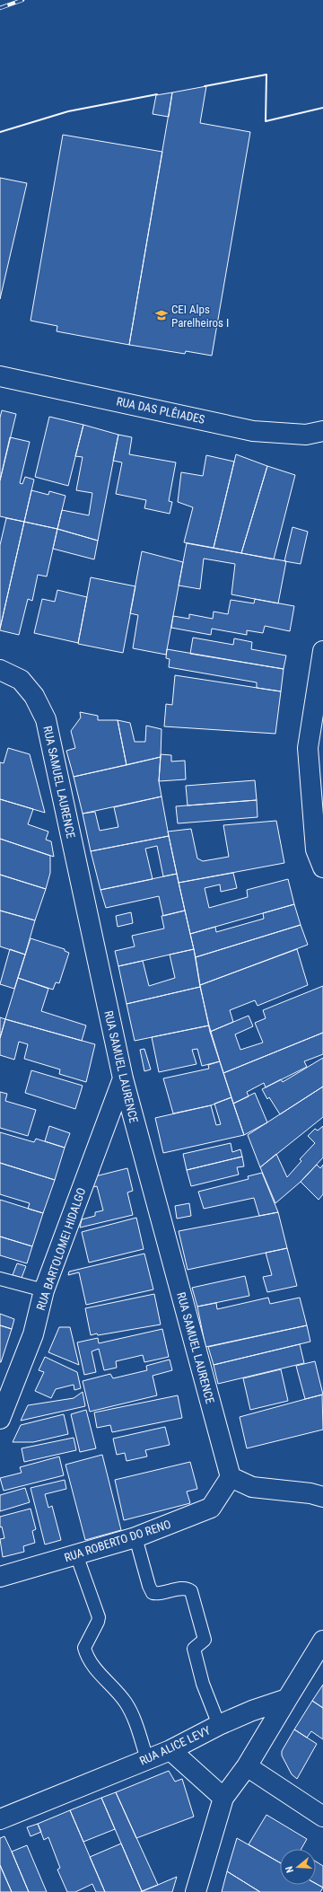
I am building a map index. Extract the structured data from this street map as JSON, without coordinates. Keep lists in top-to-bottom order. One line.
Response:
{"streets":{"street":["RUA DAS PLÊIADES","RUA SAMUEL LAURENCE","RUA BARTOLOMEI HIDALGO","RUA ROBERTO DO RENO","RUA ALICE LEVY"]},"crossings":[["RUA SAMUEL LAURENCE","RUA BARTOLOMEI HIDALGO"],["RUA SAMUEL LAURENCE","RUA ROBERTO DO RENO"]],"places":{"school or university":["CEI Alps Parelheiros I"]},"north":"left"}
